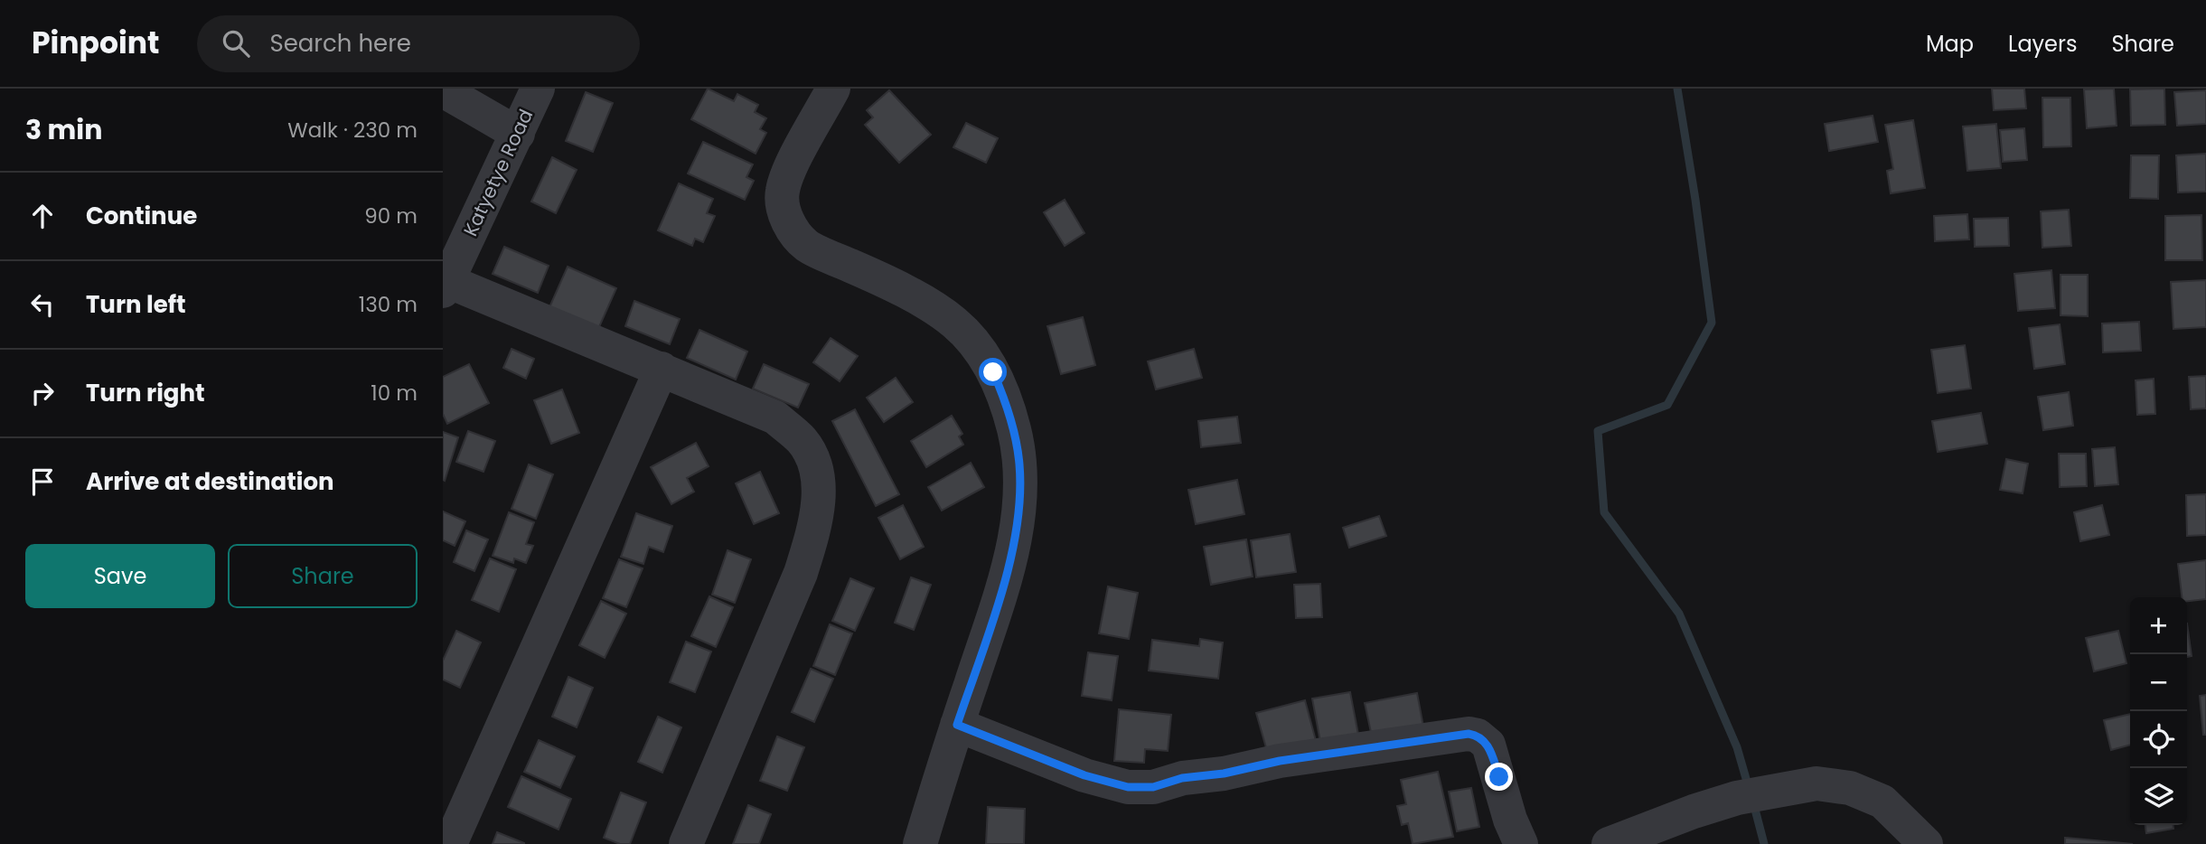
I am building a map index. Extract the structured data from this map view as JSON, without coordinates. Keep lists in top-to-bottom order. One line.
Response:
{"streets":{"street":["Katyetye Road"]},"page":{"header":"Pinpoint","search":"Search here","nav":["Map","Layers","Share"],"heading":["3 min","Walk · 230 m"],"list":[["Continue","90 m"],["Turn left","130 m"],["Turn right","10 m"],"Arrive at destination"],"buttons":["Save","Share"],"map_buttons":["+","−"]}}
